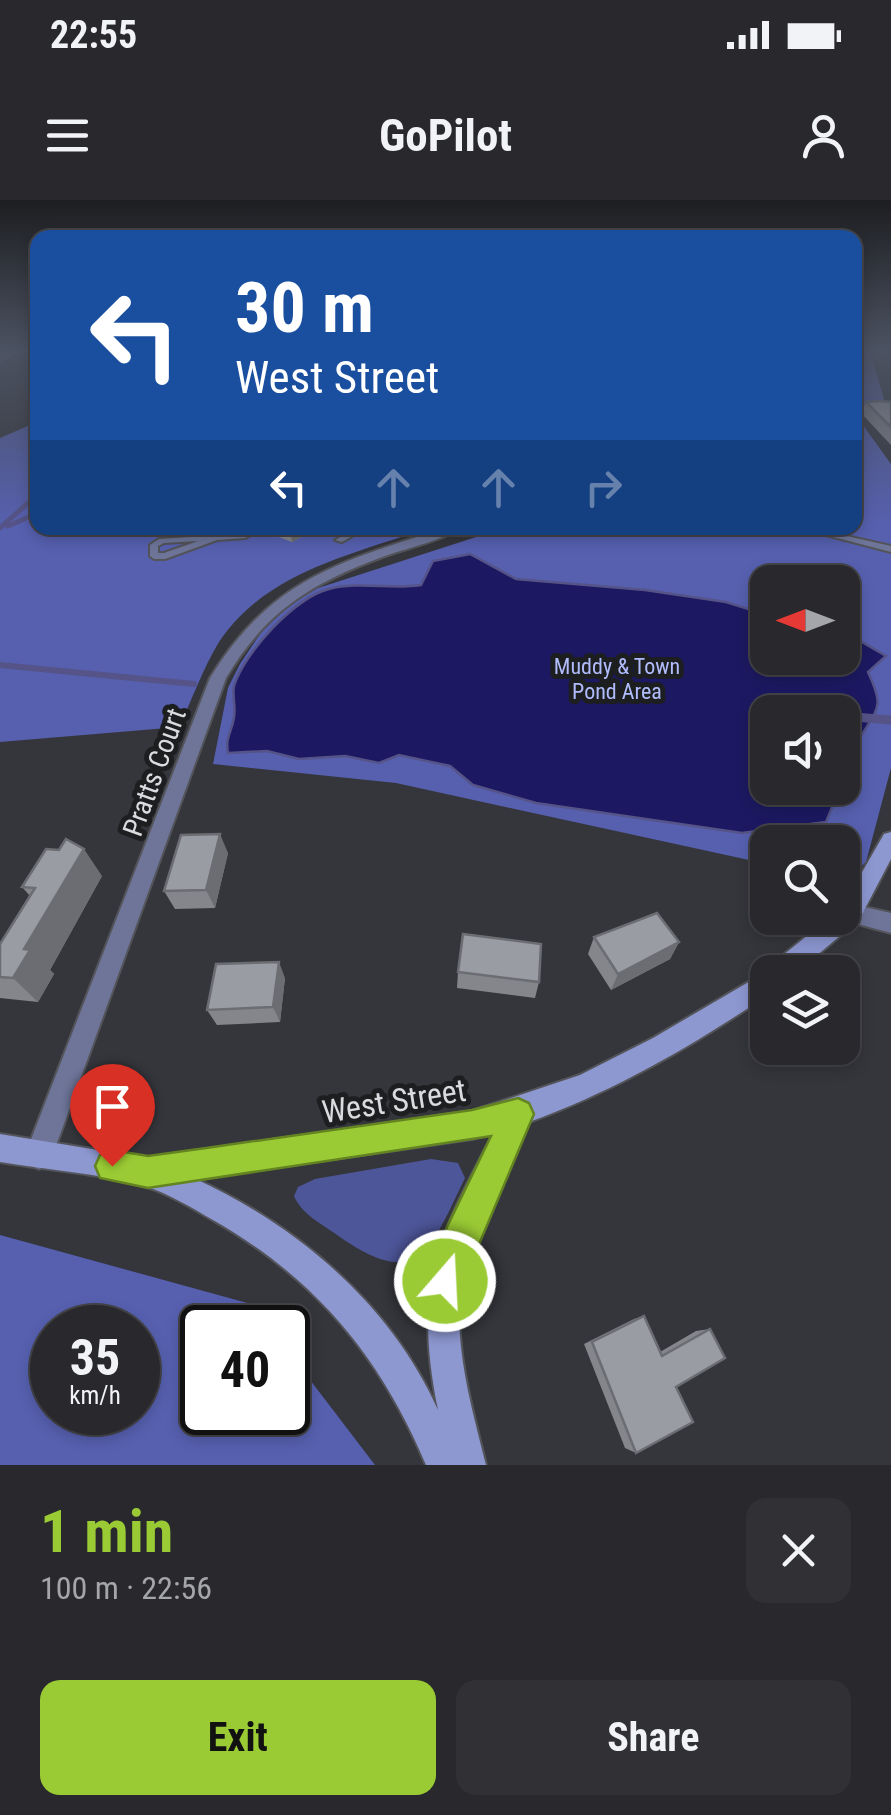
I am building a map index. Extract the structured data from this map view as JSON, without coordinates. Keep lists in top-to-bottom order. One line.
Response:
{"streets":{"street":["Pratts Court","West Street"]},"crossings":[["Pratts Court","West Street"]],"parks":["Muddy & Town Pond Area"],"north":"left","page":{"status":"22:55","header":"GoPilot","turn":["30 m","West Street"],"speed":"35 km/h","limit":"40","heading":["1 min","100 m · 22:56"],"buttons":["Exit","Share"]}}
